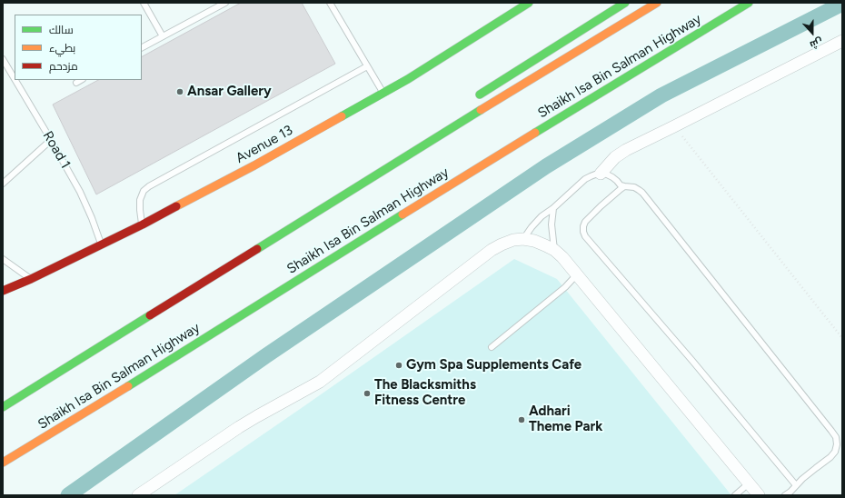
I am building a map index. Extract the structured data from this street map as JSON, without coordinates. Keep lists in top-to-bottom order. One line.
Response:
{"streets":{"main road":["Shaikh Isa Bin Salman Highway","Avenue 13"],"lane":["Road 1"]},"crossings":[["Avenue 13","Road 1"]],"places":["Ansar Gallery","Gym Spa Supplements Cafe","The Blacksmiths Fitness Centre","Adhari Theme Park"],"legend":["سالك","بطيء","مزدحم"],"north":"bottom"}
